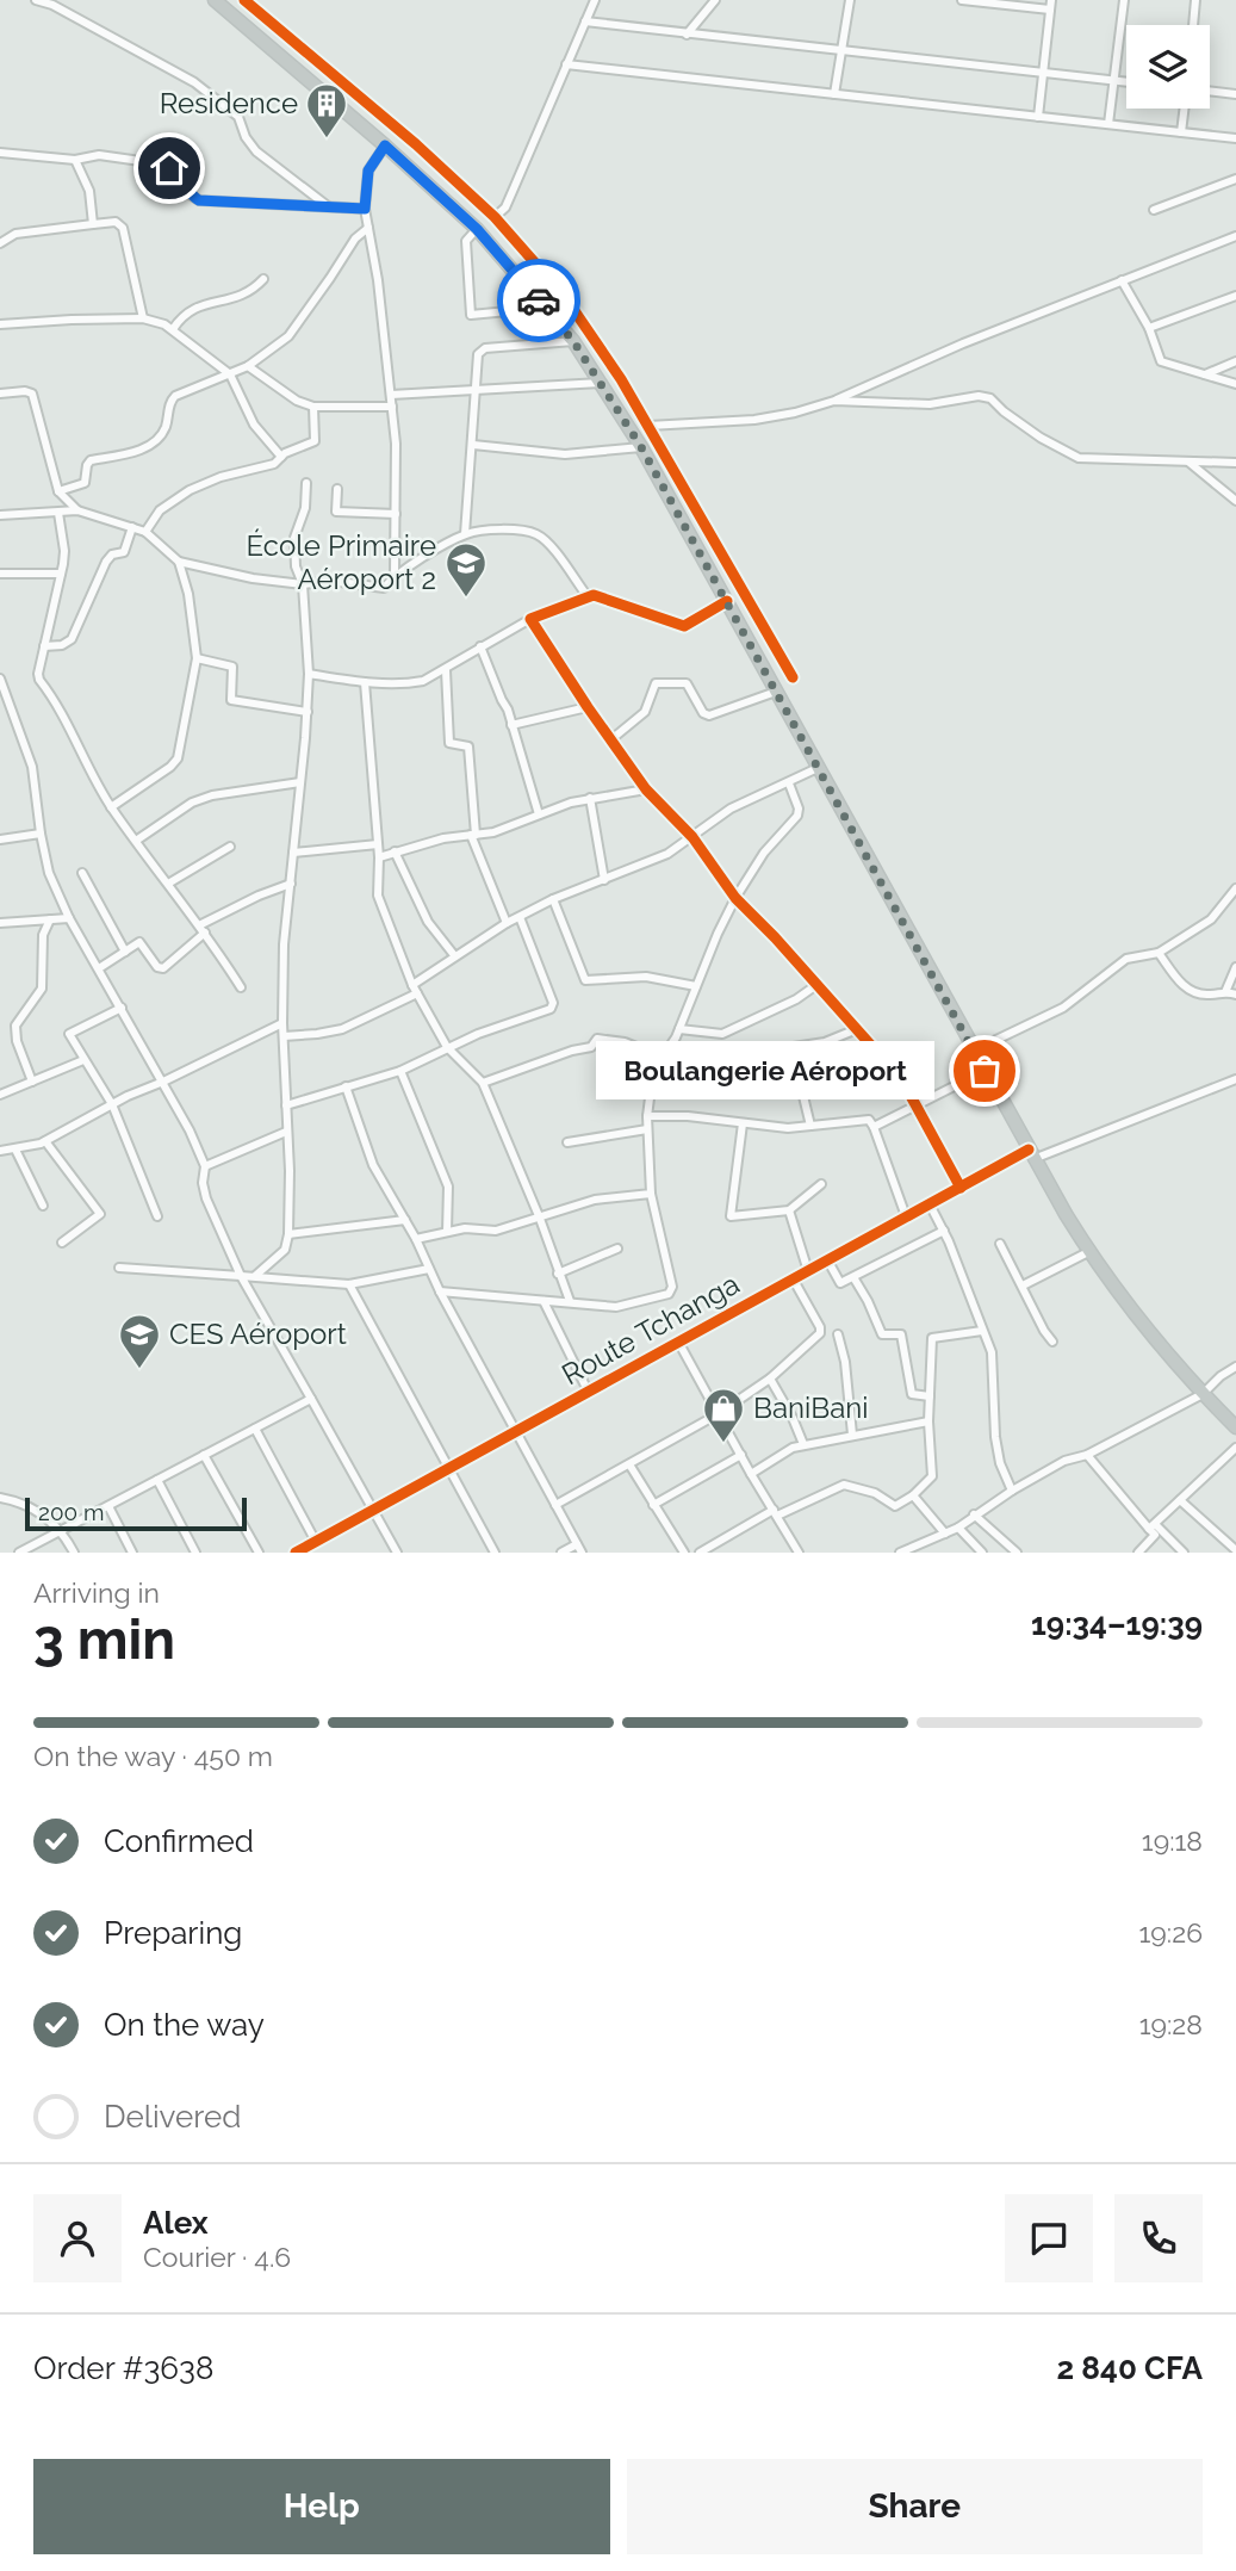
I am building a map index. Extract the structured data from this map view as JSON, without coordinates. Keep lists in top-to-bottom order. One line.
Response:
{"streets":{"street":["Route Tchanga"]},"places":{"building":["Residence"],"school or university":["École Primaire Aéroport 2","CES Aéroport"],"other":["Boulangerie Aéroport"],"shop":["BaniBani"]},"scale_bar":"200 m","page":{"bubble":"Boulangerie Aéroport","scale":"200 m","heading":["3 min","Arriving in","19:34–19:39"],"panel":["Alex","Courier · 4.6","Order #3638","2 840 CFA"],"bar":"On the way · 450 m","list":[["Confirmed","19:18"],["Preparing","19:26"],["On the way","19:28"],"Delivered"],"buttons":["Help","Share"]}}
